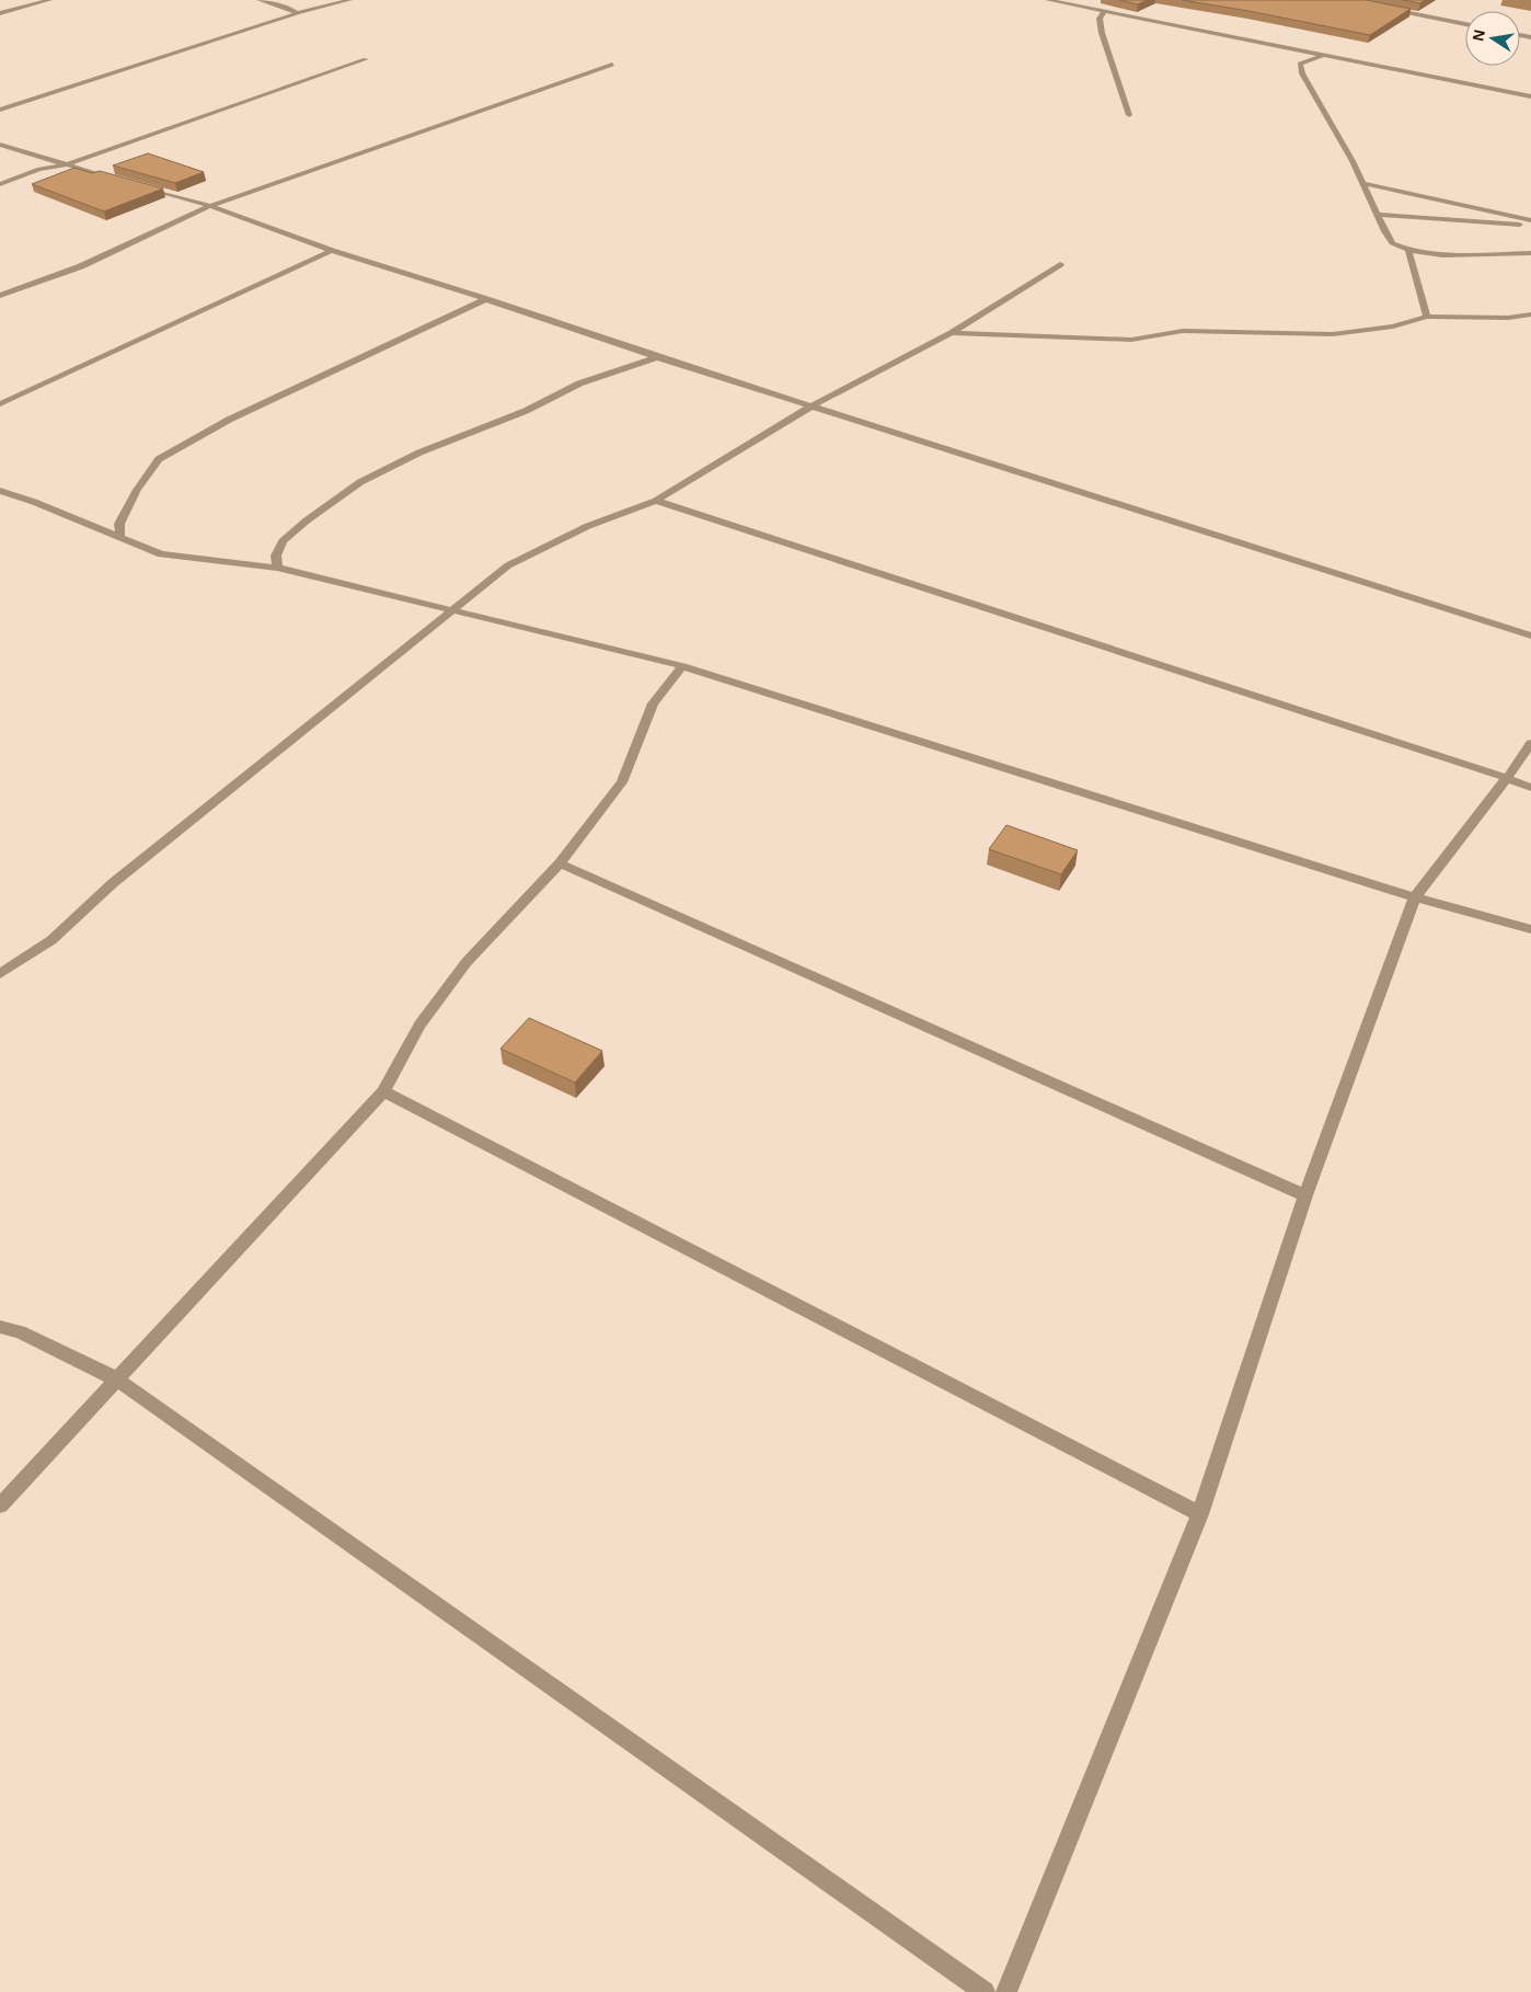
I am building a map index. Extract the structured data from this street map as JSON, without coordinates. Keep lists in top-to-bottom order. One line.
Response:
{"north":"left"}
